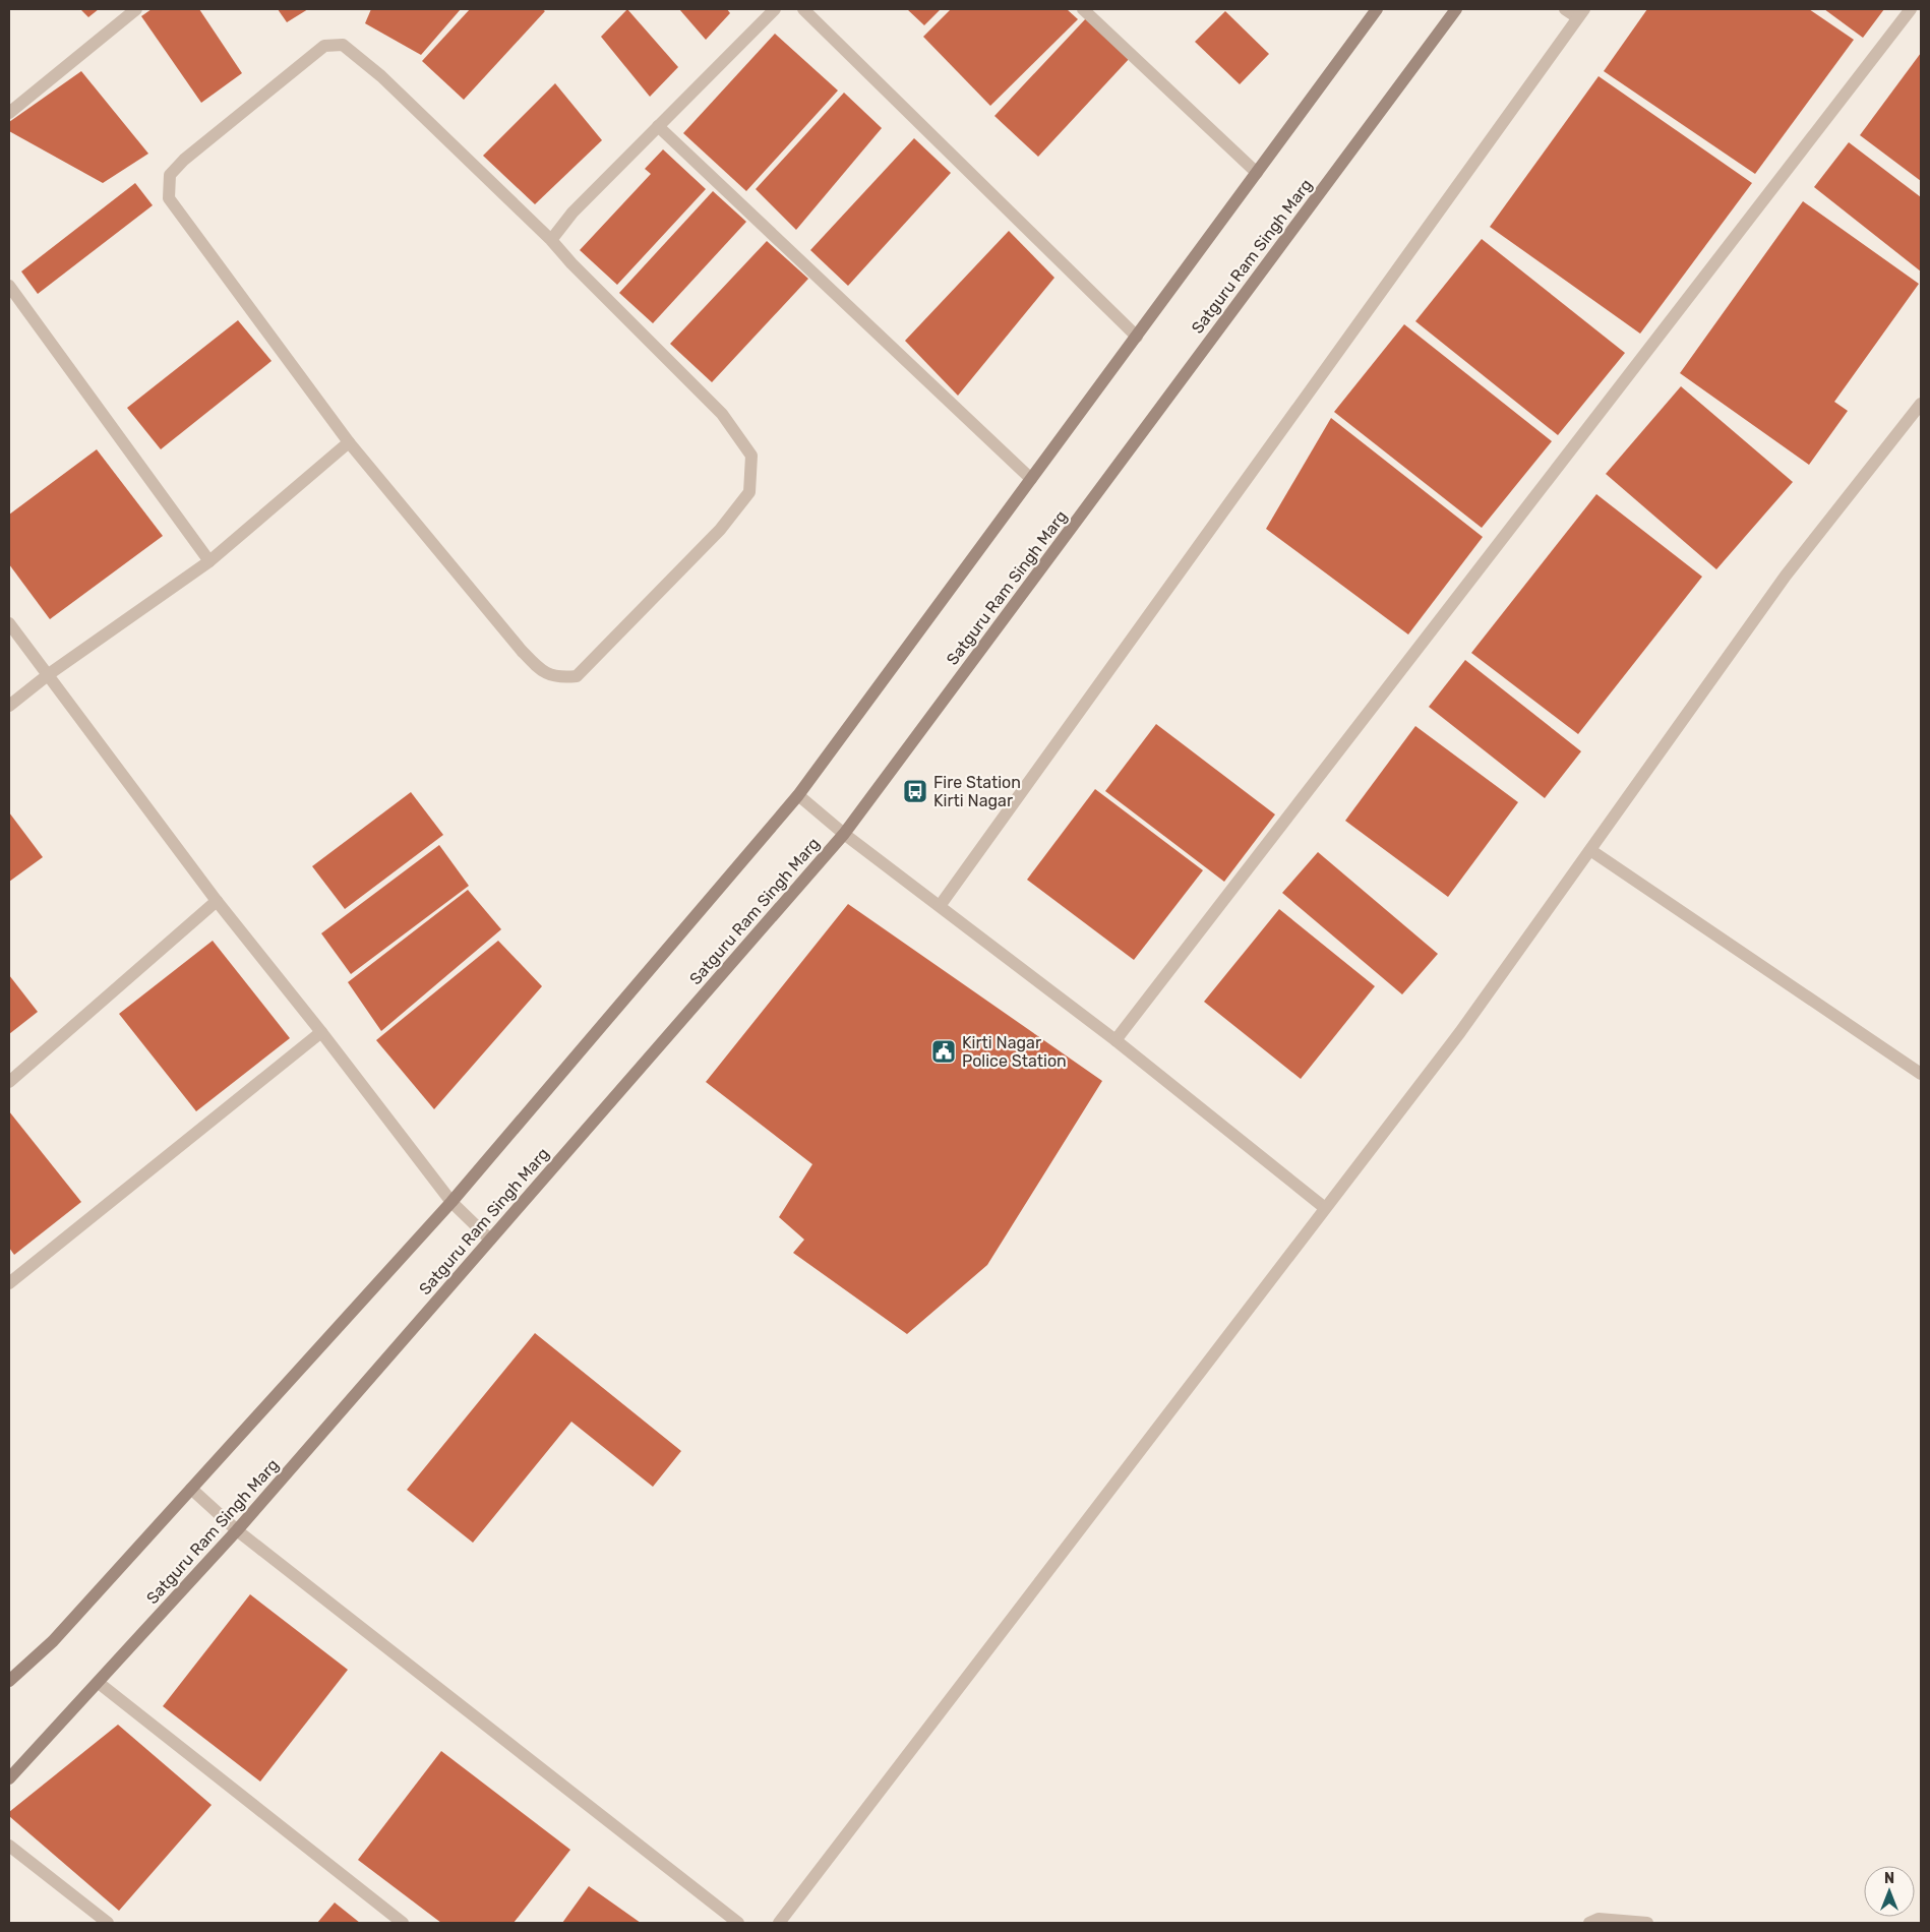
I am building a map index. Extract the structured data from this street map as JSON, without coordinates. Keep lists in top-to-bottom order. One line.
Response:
{"streets":{"main road":["Satguru Ram Singh Marg"]},"places":{"bus stop":["Fire Station Kirti Nagar"],"public building":["Kirti Nagar Police Station"]},"north":"top"}
